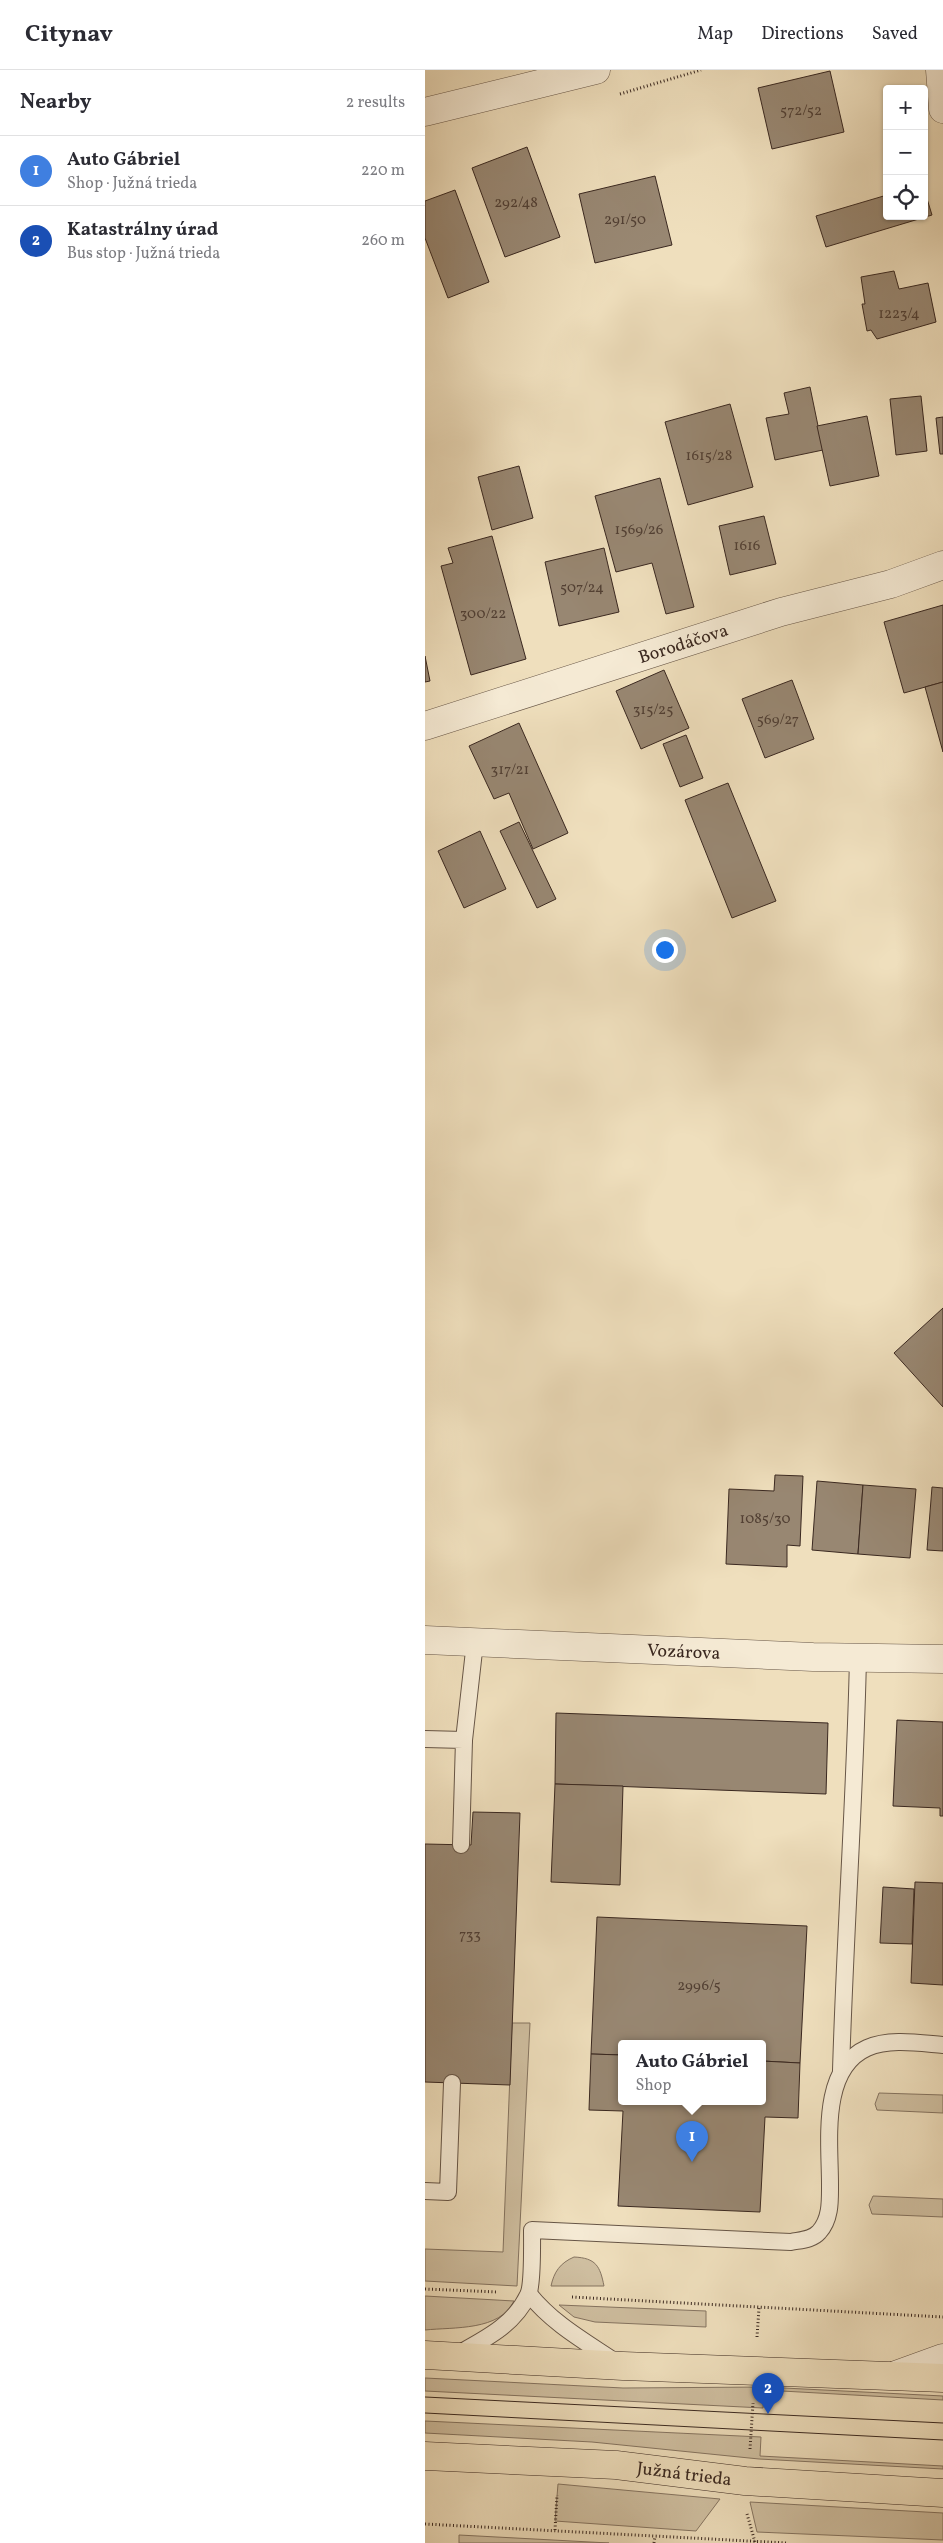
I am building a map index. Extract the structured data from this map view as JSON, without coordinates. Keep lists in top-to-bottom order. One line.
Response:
{"streets":{"main road":["Južná trieda"],"street":["Borodáčova","Vozárova"]},"house_numbers":["572/52","292/48","291/50","1223/4","1615/28","1569/26","1616","507/24","300/22","315/25","569/27","317/21","1085/30","733","2996/5"],"page":{"header":"Citynav","nav":["Map","Directions","Saved"],"heading":["Nearby","2 results"],"map_buttons":["+","−"],"list":[{"mark":"1","name":"Auto Gábriel","note":"Shop · Južná trieda","value":"220 m"},{"mark":"2","name":"Katastrálny úrad","note":"Bus stop · Južná trieda","value":"260 m"}],"popup":["Auto Gábriel","Shop"],"pins":["1","2"]}}
